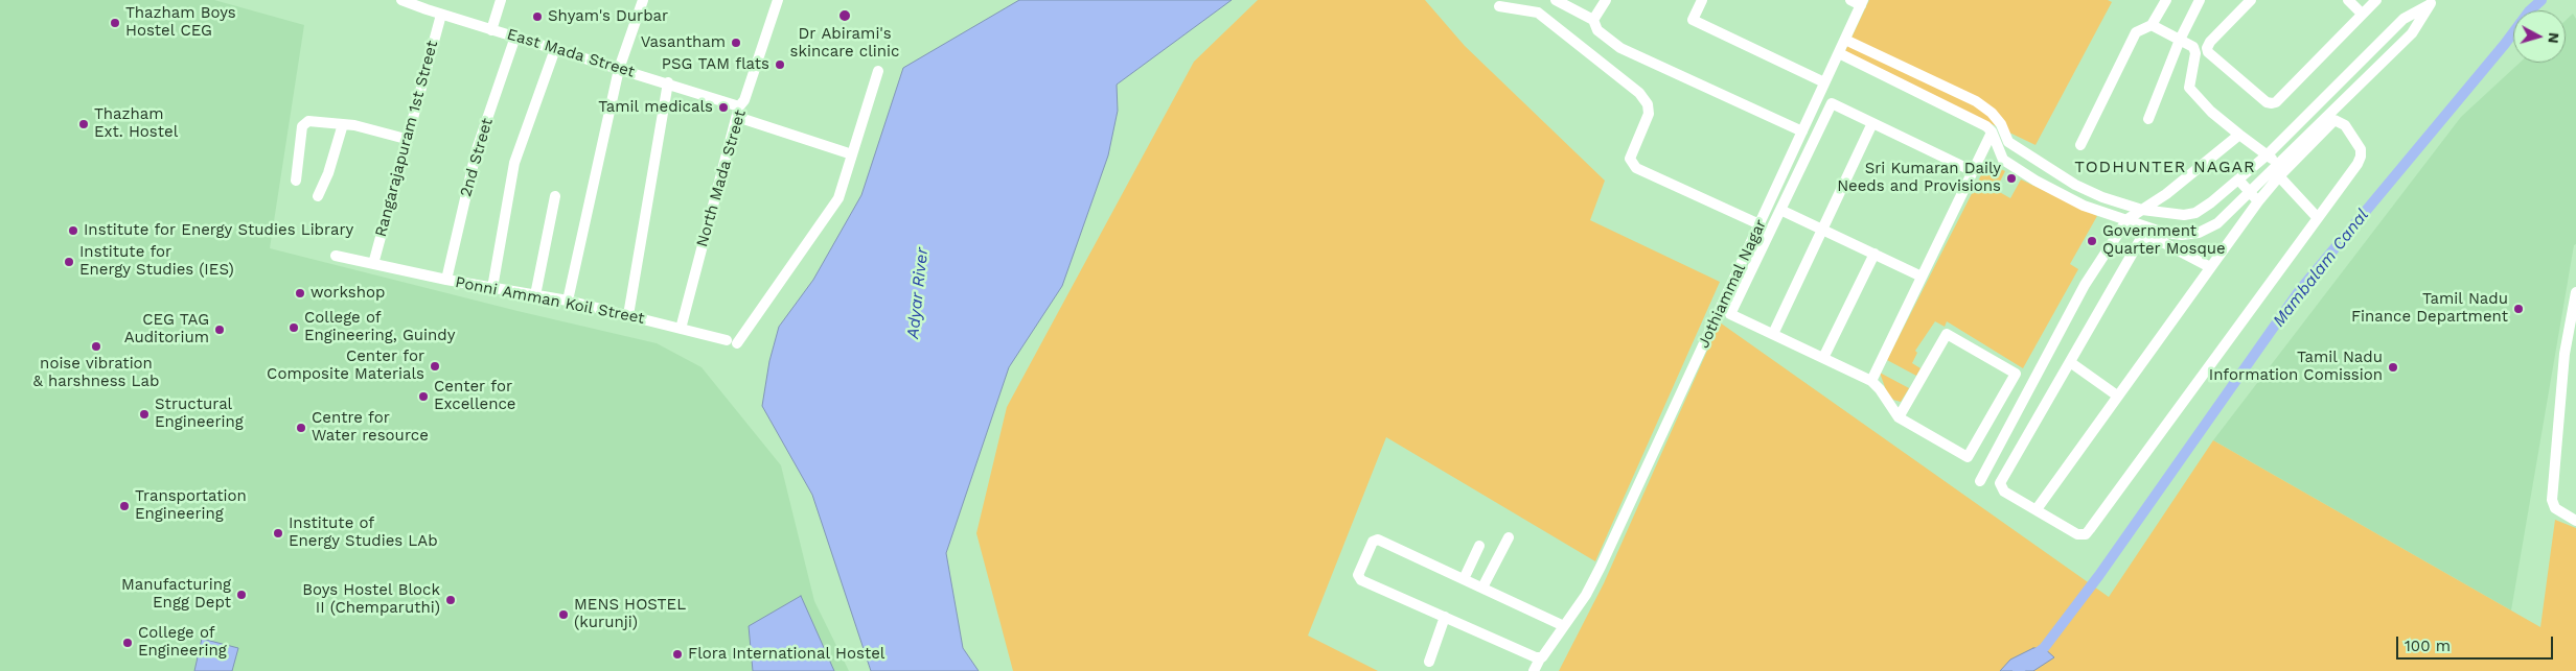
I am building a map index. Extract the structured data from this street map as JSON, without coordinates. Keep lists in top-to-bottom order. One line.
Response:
{"streets":{"street":["East Mada Street","Rangarajapuram 1st Street","2nd Street","North Mada Street","Jothiammal Nagar","Ponni Amman Koil Street"]},"crossings":[["East Mada Street","Rangarajapuram 1st Street"],["East Mada Street","2nd Street"],["East Mada Street","North Mada Street"],["Rangarajapuram 1st Street","Ponni Amman Koil Street"],["2nd Street","Ponni Amman Koil Street"],["North Mada Street","Ponni Amman Koil Street"]],"districts":["TODHUNTER NAGAR"],"water":["Mambalam Canal","Adyar River"],"places":["Dr Abirami's skincare clinic","Shyam's Durbar","Thazham Boys Hostel CEG","Vasantham","PSG TAM flats","Tamil medicals","Thazham Ext. Hostel","Sri Kumaran Daily Needs and Provisions","Institute for Energy Studies Library","Government Quarter Mosque","Institute for Energy Studies (IES)","workshop","Tamil Nadu Finance Department","College of Engineering, Guindy","CEG TAG Auditorium","noise vibration & harshness Lab","Center for Composite Materials","Tamil Nadu Information Comission","Center for Excellence","Structural Engineering","Centre for Water resource","Transportation Engineering","Institute of Energy Studies LAb","Manufacturing Engg Dept","Boys Hostel Block II (Chemparuthi)","MENS HOSTEL (kurunji)","College of Engineering","Flora International Hostel"],"scale_bar":"100 m","north":"right"}
